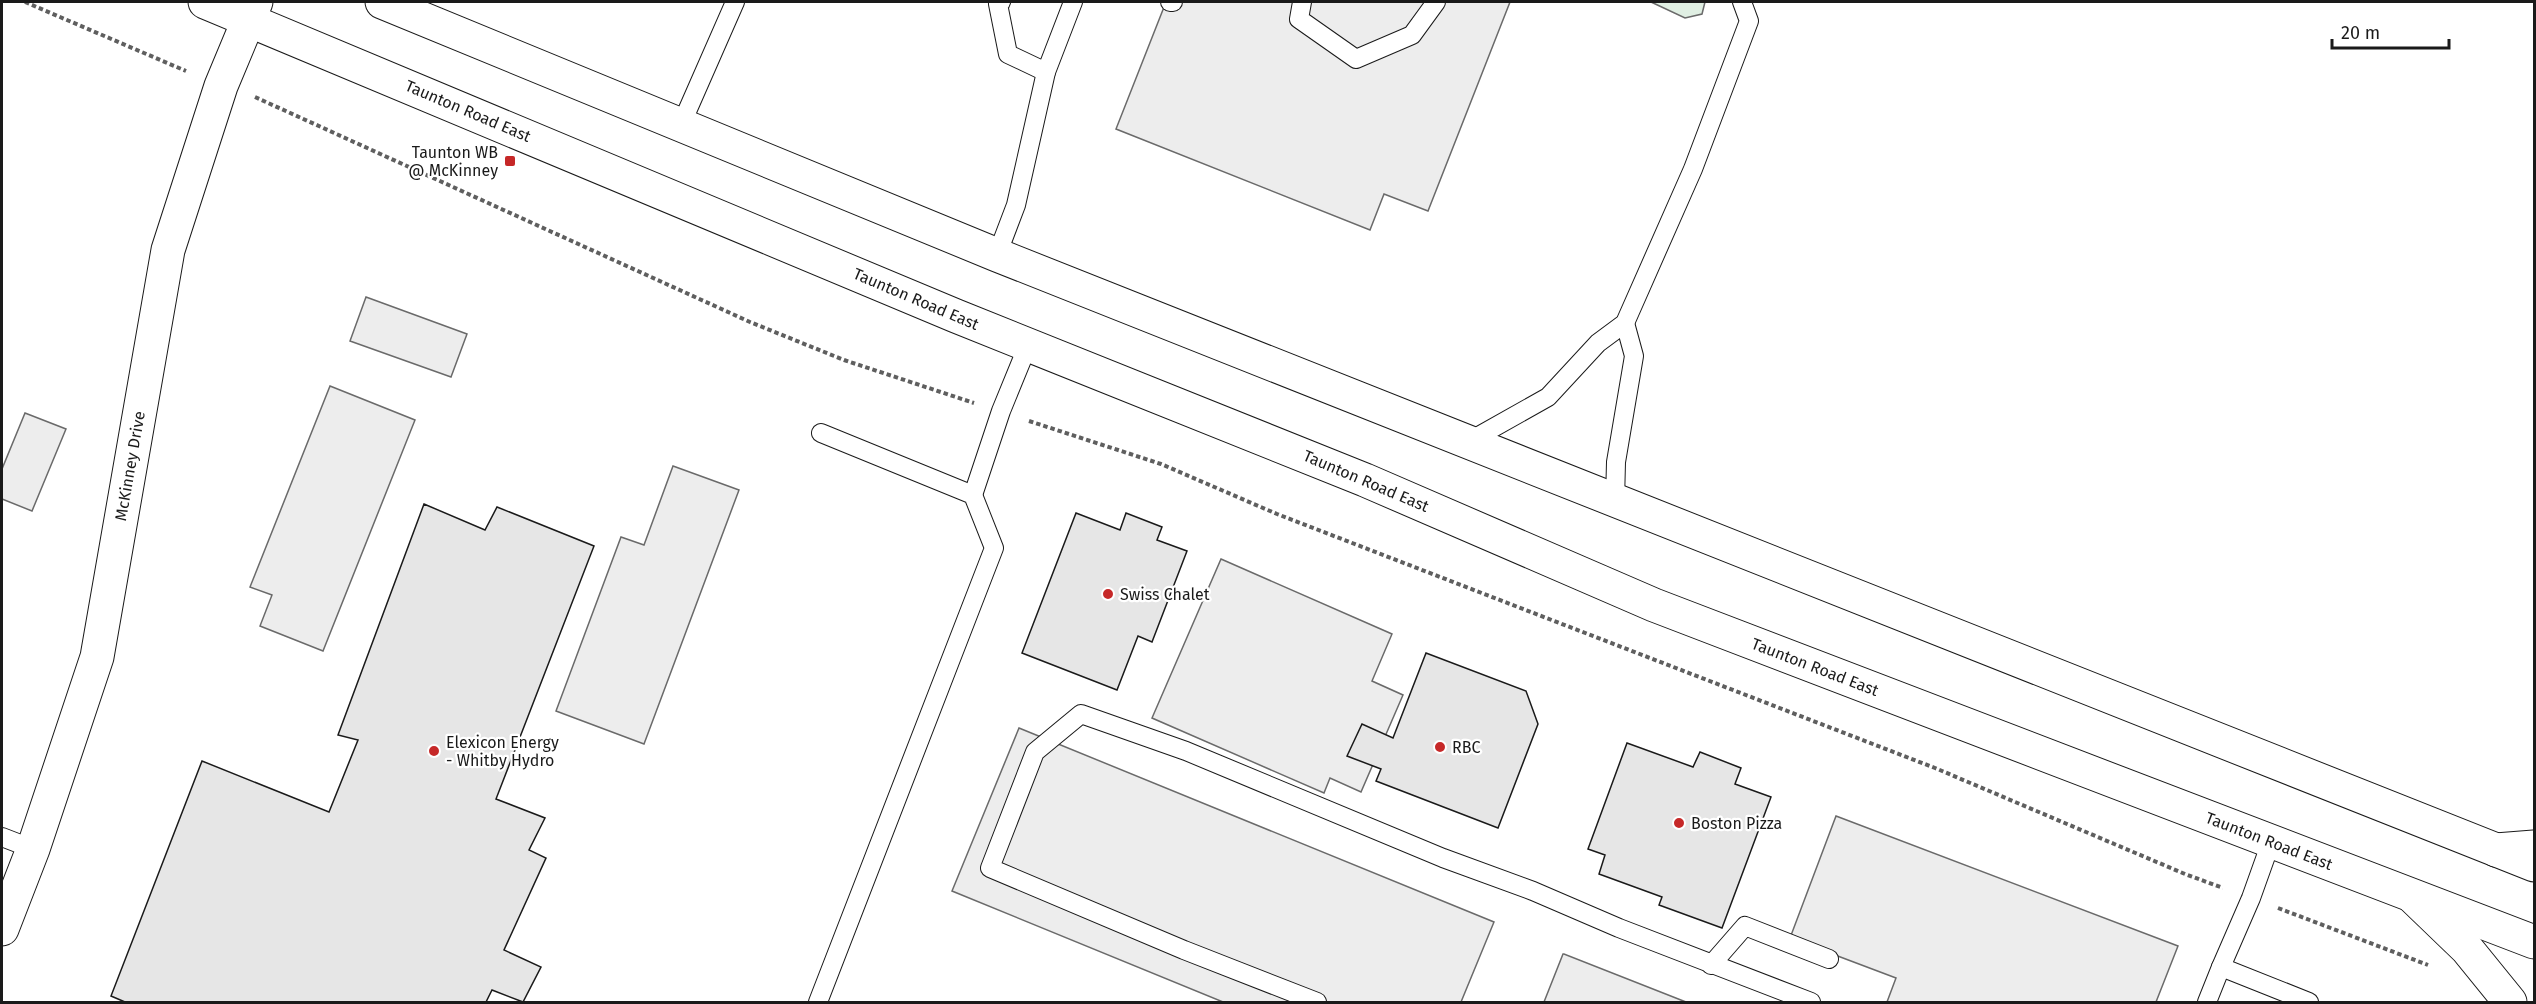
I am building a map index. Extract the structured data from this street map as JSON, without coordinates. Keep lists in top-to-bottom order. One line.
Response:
{"streets":{"main road":["Taunton Road East","McKinney Drive"]},"crossings":[["Taunton Road East","McKinney Drive"]],"places":{"transit":["Taunton WB @ McKinney"],"other":["Swiss Chalet","RBC","Elexicon Energy - Whitby Hydro","Boston Pizza"]},"scale_bar":"20 m"}
